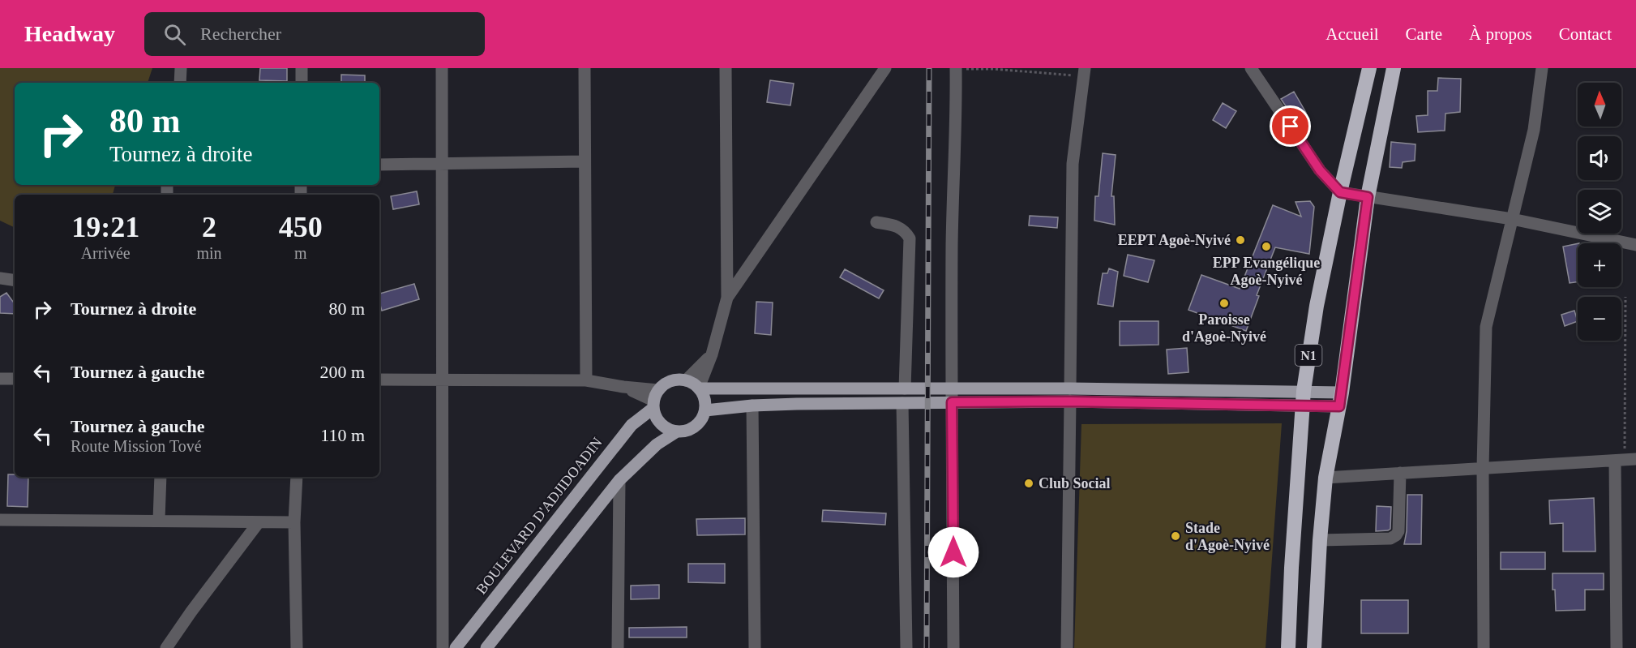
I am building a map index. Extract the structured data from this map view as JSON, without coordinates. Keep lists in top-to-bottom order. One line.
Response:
{"streets":{"highway":["N1"],"main road":["BOULEVARD D'ADJIDOADIN"]},"places":["EEPT Agoè-Nyivé","EPP Evangélique Agoè-Nyivé","Paroisse d'Agoè-Nyivé","Club Social","Stade d'Agoè-Nyivé"],"north":"top","page":{"header":"Headway","search":"Rechercher","nav":["Accueil","Carte","À propos","Contact"],"map_buttons":["+","−"],"turn":["80 m","Tournez à droite"],"eta":["19:21","Arrivée","2","min","450","m"],"list":[{"name":"Tournez à droite","value":"80 m"},{"name":"Tournez à gauche","value":"200 m"},{"name":"Tournez à gauche","note":"Route Mission Tové","value":"110 m"}]}}
